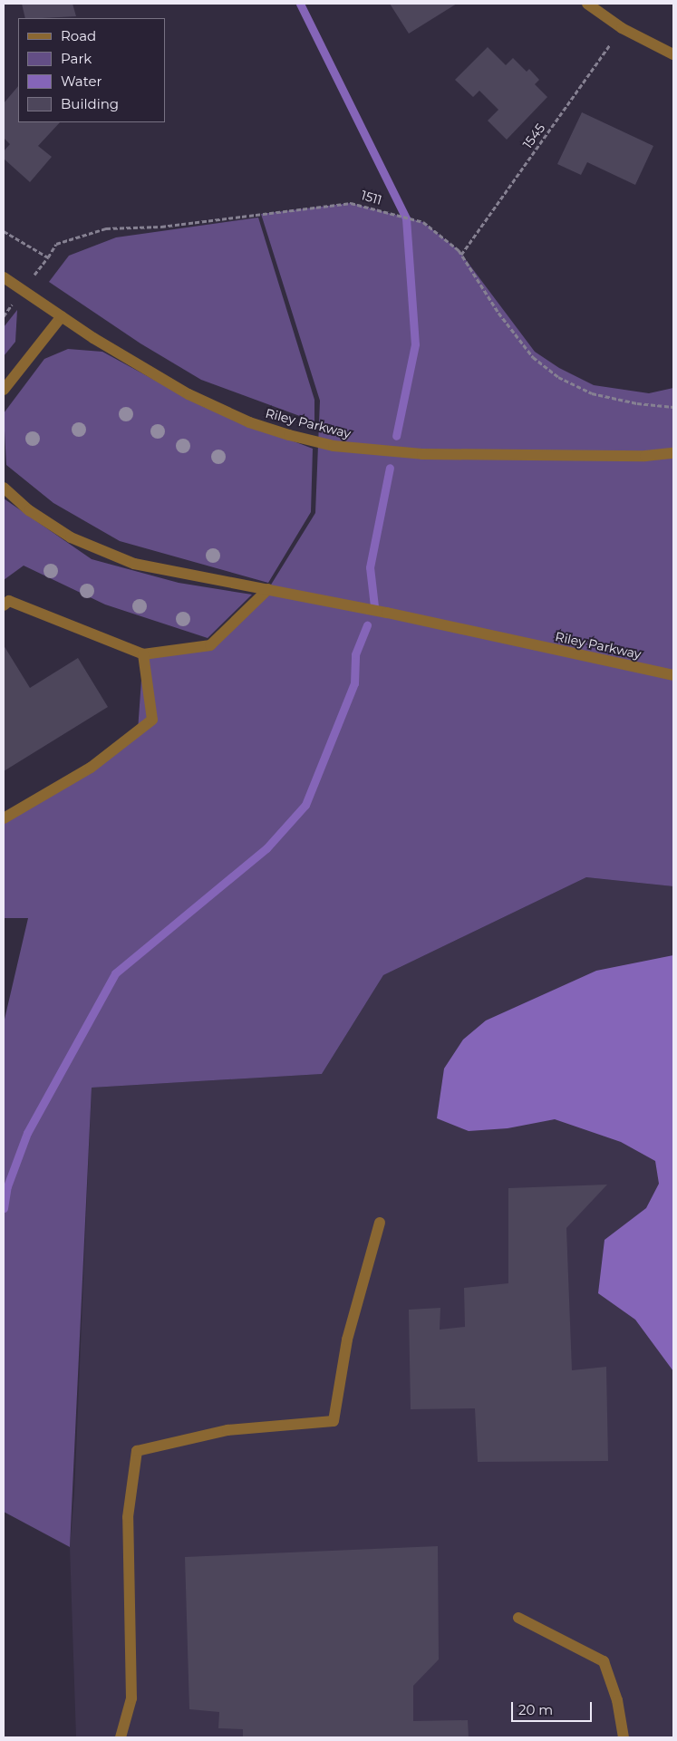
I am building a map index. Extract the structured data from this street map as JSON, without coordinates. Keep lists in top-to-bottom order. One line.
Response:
{"streets":{"street":["Riley Parkway"],"path":["1545","1511"]},"crossings":[["1545","1511"]],"legend":["Road","Park","Water","Building"],"scale_bar":"20 m"}
